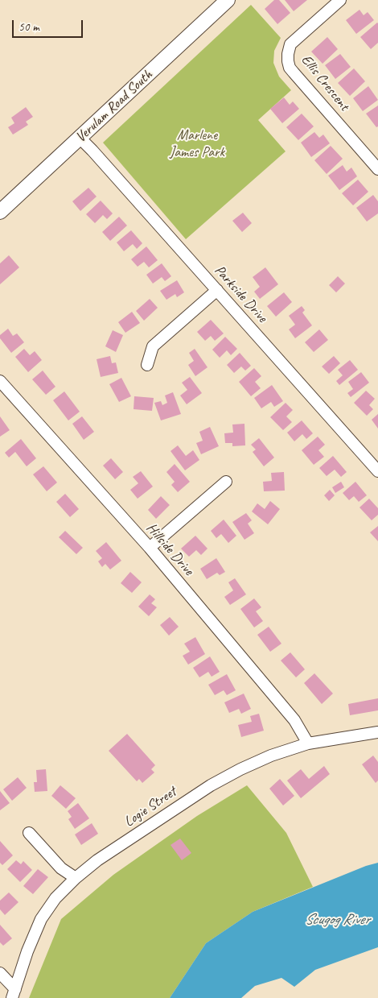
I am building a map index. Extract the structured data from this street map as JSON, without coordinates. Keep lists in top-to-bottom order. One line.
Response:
{"streets":{"main road":["Verulam Road South"],"street":["Ellis Crescent","Parkside Drive","Hillside Drive","Logie Street"]},"crossings":[["Verulam Road South","Parkside Drive"],["Hillside Drive","Logie Street"]],"water":["Scugog River"],"parks":["Marlene James Park"],"scale_bar":"50 m"}
